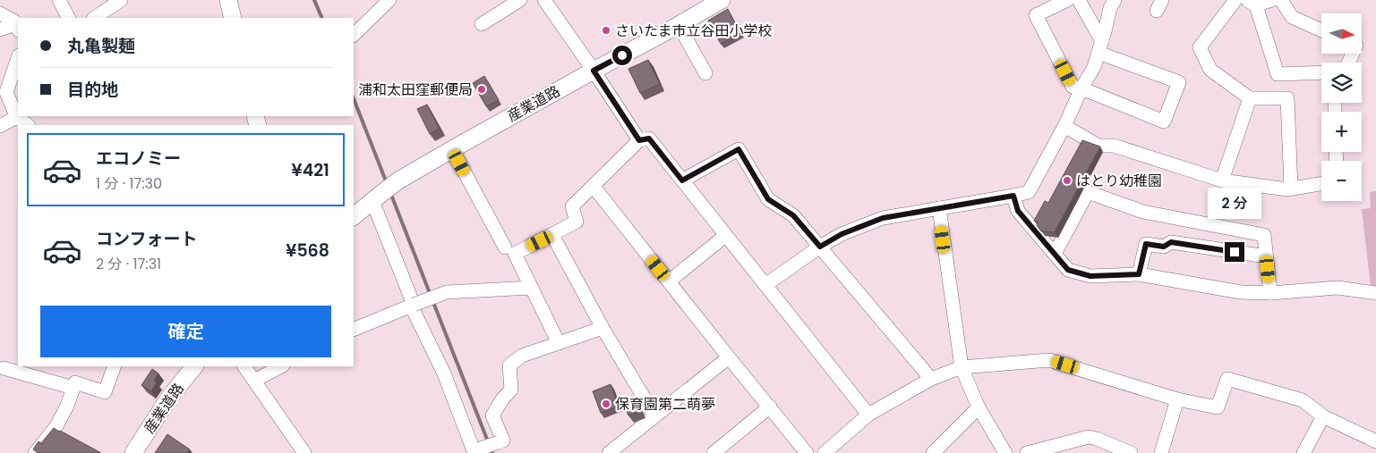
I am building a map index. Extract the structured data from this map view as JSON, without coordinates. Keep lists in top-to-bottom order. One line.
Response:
{"streets":{"main road":["産業道路"]},"places":["さいたま市立谷田小学校","浦和太田窪郵便局","はとり幼稚園","保育園第二萌夢"],"north":"right","page":{"map_buttons":["+","−"],"banner":["丸亀製麺","目的地"],"list":[{"name":"エコノミー","note":"1 分 · 17:30","value":"¥421"},{"name":"コンフォート","note":"2 分 · 17:31","value":"¥568"}],"bubble":"2 分","buttons":"確定"}}
